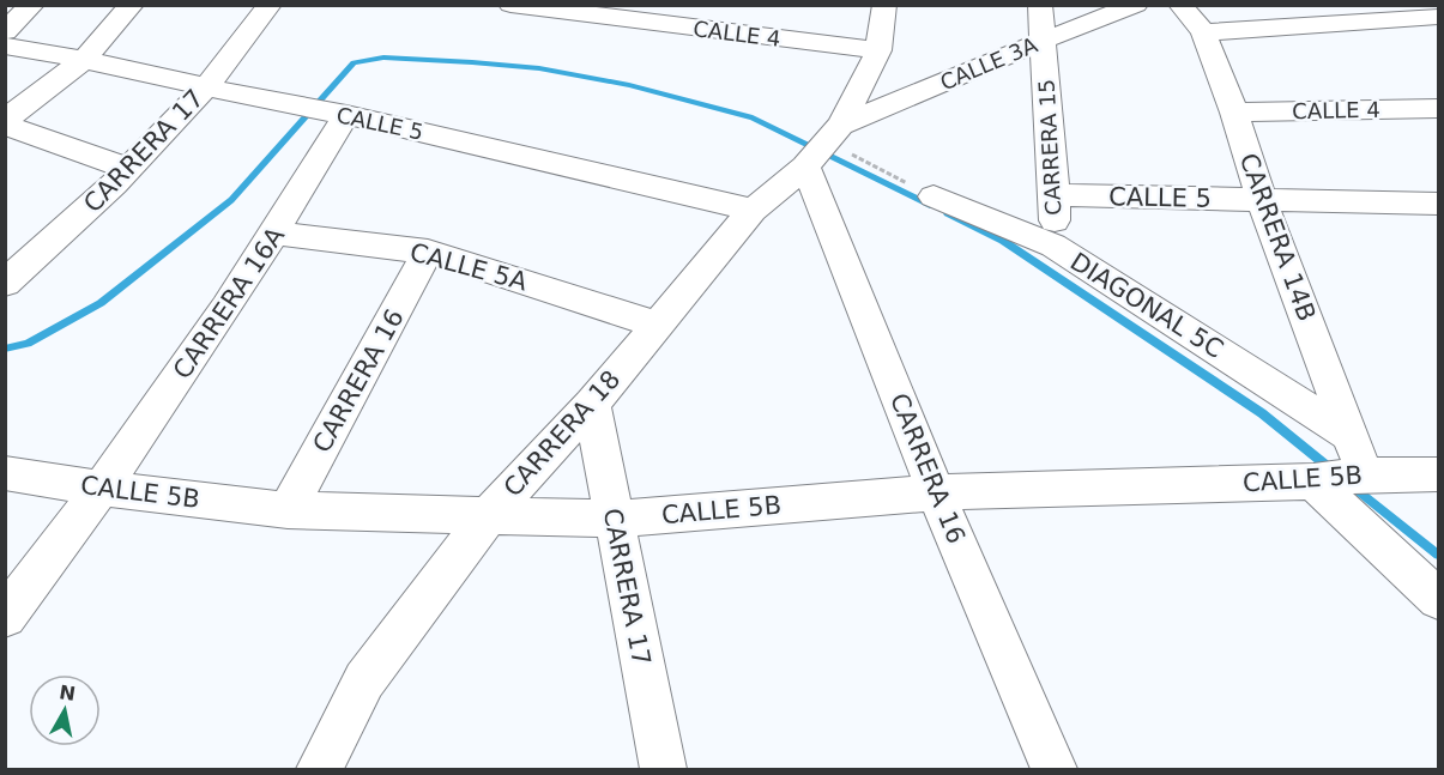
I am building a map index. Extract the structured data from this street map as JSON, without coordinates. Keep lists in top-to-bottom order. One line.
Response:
{"streets":{"street":["CALLE 4","CALLE 3A","CALLE 5","CARRERA 15","CARRERA 17","CARRERA 14B","CALLE 5A","CARRERA 16A","DIAGONAL 5C","CARRERA 16","CARRERA 18","CALLE 5B"]},"crossings":[["CALLE 4","CARRERA 14B"],["CALLE 3A","CARRERA 15"],["CALLE 3A","CARRERA 16"],["CALLE 3A","CARRERA 18"],["CALLE 5","CARRERA 15"],["CALLE 5","CARRERA 17"],["CALLE 5","CARRERA 14B"],["CALLE 5","CARRERA 16A"],["CALLE 5","CARRERA 18"],["CARRERA 15","DIAGONAL 5C"],["CARRERA 17","CARRERA 18"],["CARRERA 17","CALLE 5B"],["CARRERA 14B","DIAGONAL 5C"],["CARRERA 14B","CALLE 5B"],["CALLE 5A","CARRERA 16A"],["CALLE 5A","CARRERA 16"],["CALLE 5A","CARRERA 18"],["CARRERA 16A","CALLE 5B"],["CARRERA 16","CARRERA 18"],["CARRERA 16","CALLE 5B"],["CARRERA 18","CALLE 5B"]],"north":"top"}
